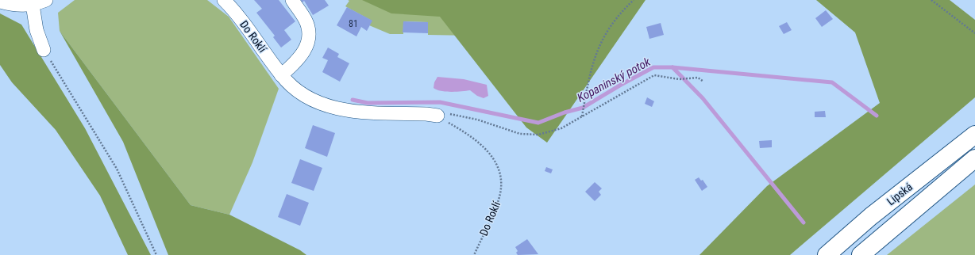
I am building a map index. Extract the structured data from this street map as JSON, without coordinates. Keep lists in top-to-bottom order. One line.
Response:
{"streets":{"highway":["Lipská"],"street":["Do Roklí"]},"water":["Kopaninský potok"],"house_numbers":["81"]}
